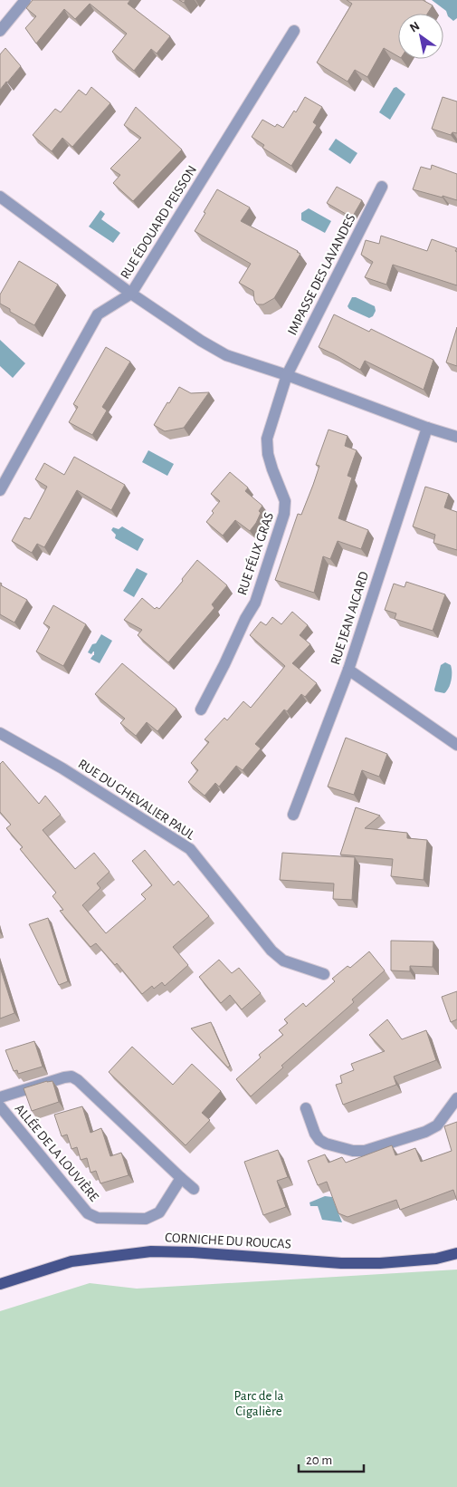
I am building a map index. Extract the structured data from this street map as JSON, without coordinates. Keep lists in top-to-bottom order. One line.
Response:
{"streets":{"main road":["CORNICHE DU ROUCAS"],"street":["RUE ÉDOUARD PEISSON","IMPASSE DES LAVANDES","RUE FÉLIX GRAS","RUE JEAN AICARD","RUE DU CHEVALIER PAUL","ALLÉE DE LA LOUVIÈRE"]},"crossings":[["IMPASSE DES LAVANDES","RUE FÉLIX GRAS"]],"parks":["Parc de la Cigalière"],"scale_bar":"20 m","north":"top left"}
